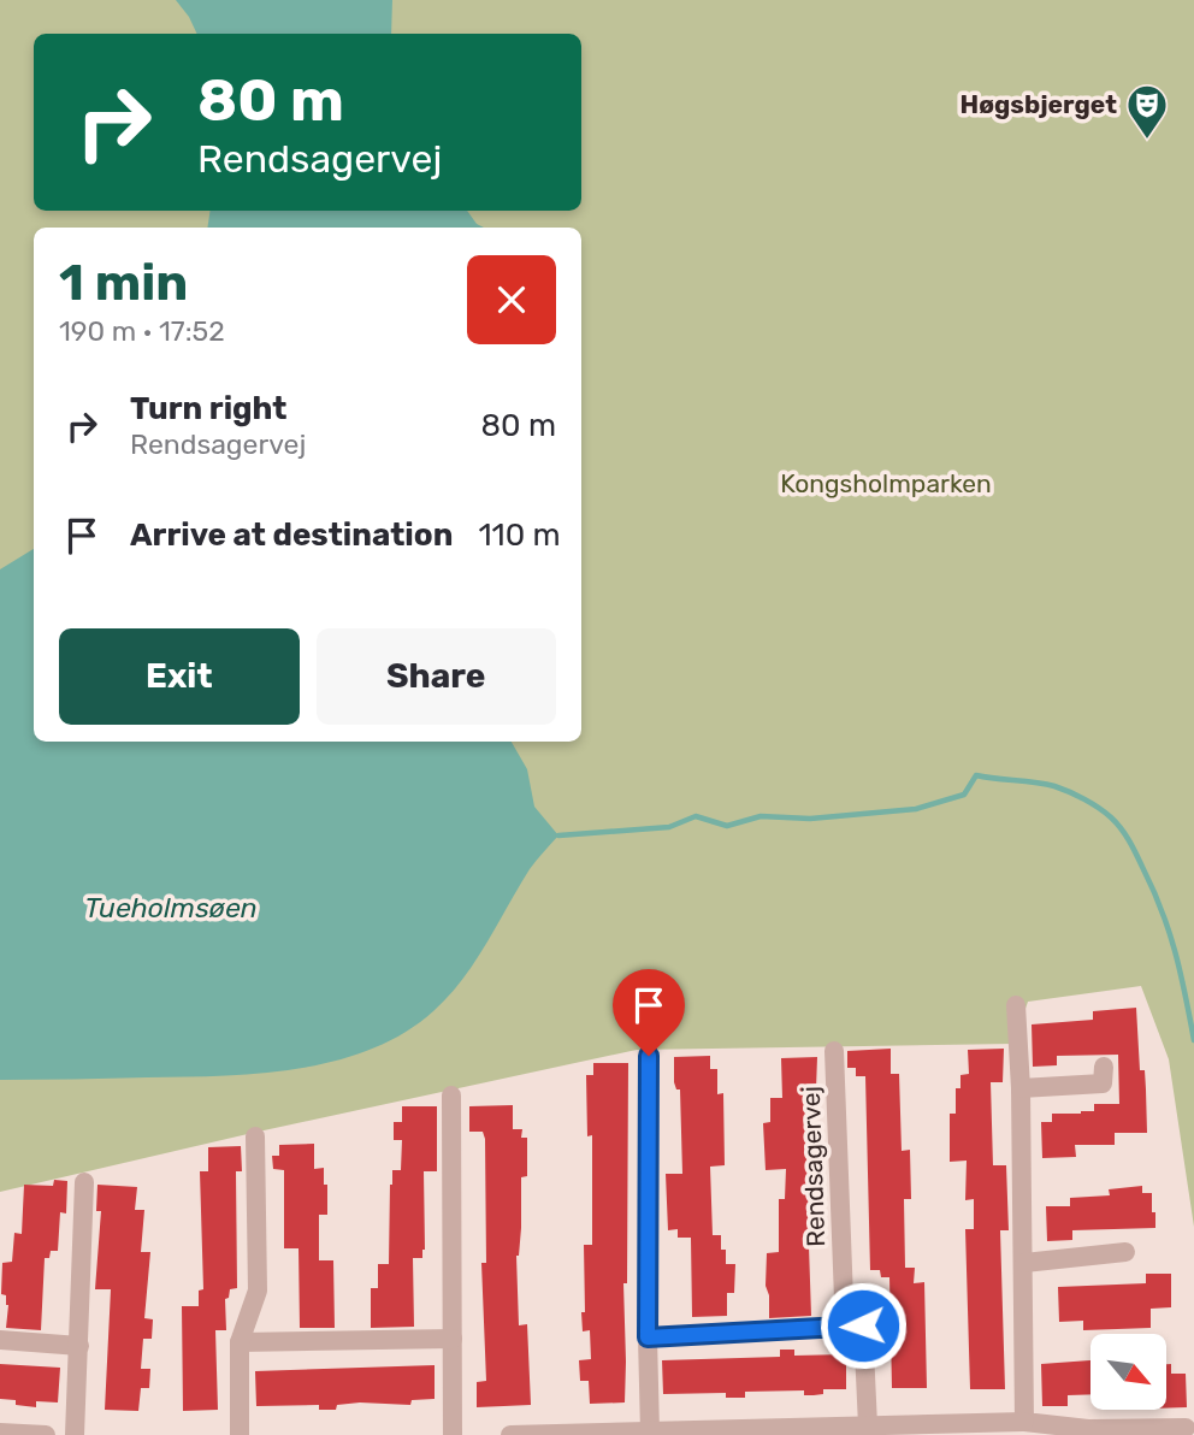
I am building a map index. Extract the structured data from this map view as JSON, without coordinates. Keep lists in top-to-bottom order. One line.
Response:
{"streets":{"street":["Rendsagervej"]},"water":["Tueholmsøen"],"parks":["Kongsholmparken"],"places":{"theatre":["Høgsbjerget"]},"north":"bottom right","page":{"turn":["80 m","Rendsagervej"],"heading":["1 min","190 m · 17:52"],"list":[{"name":"Turn right","note":"Rendsagervej","value":"80 m"},{"name":"Arrive at destination","value":"110 m"}],"buttons":["Exit","Share"]}}
